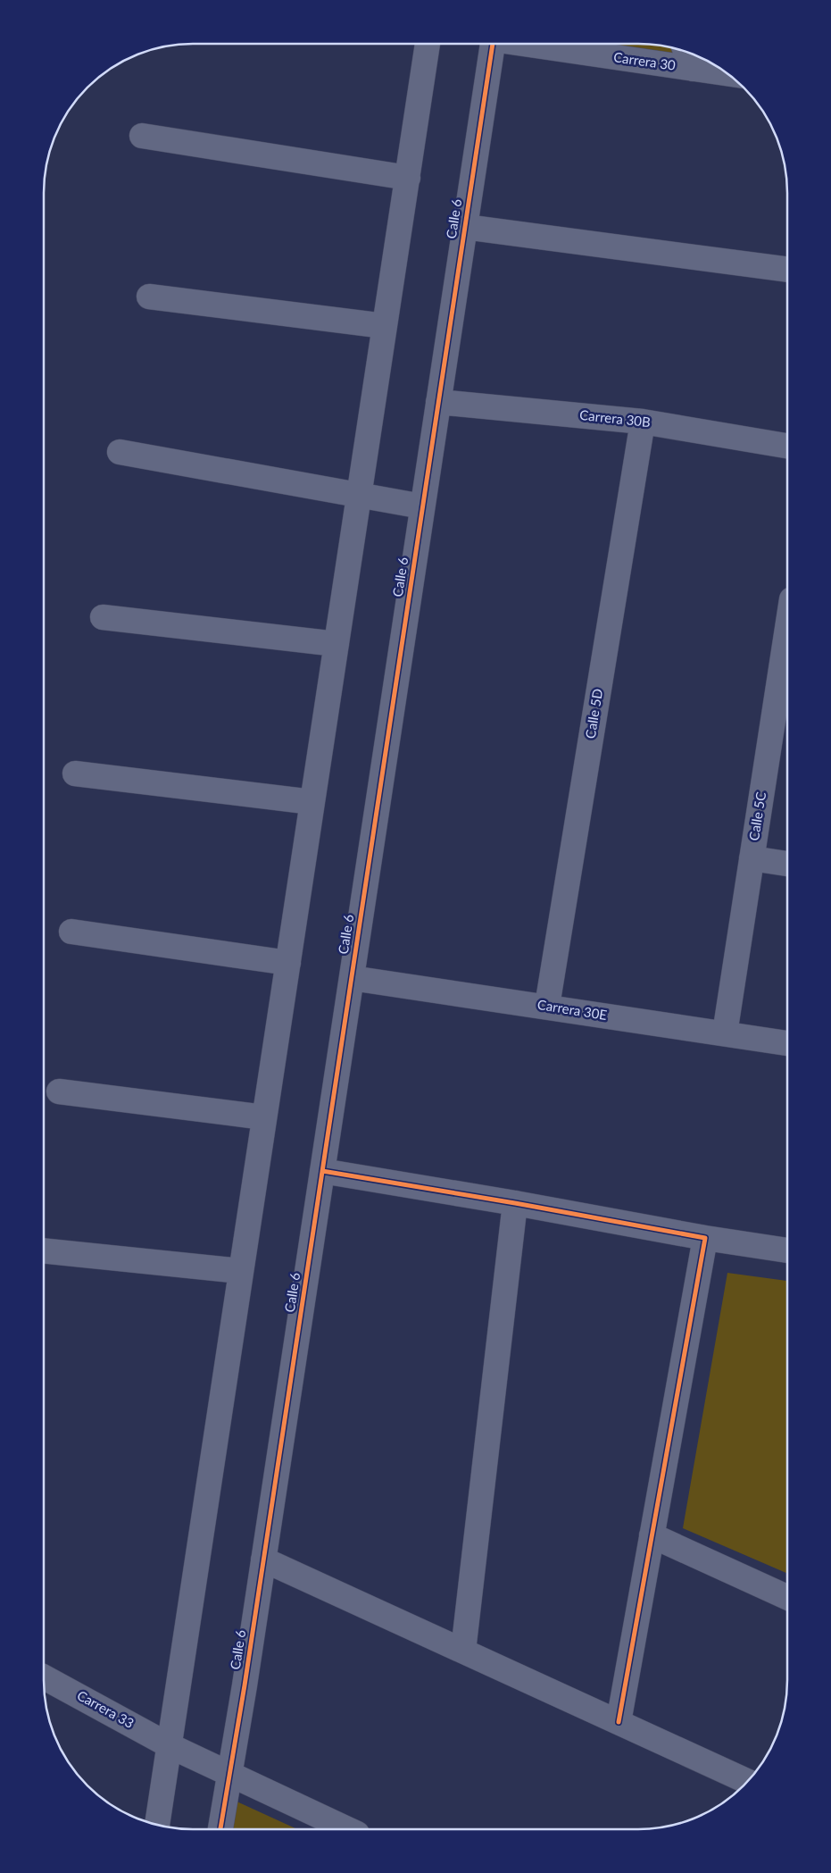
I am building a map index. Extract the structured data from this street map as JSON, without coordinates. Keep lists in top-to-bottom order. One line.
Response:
{"streets":{"street":["Carrera 30","Calle 6","Carrera 30B","Calle 5D","Calle 5C","Carrera 30E","Carrera 33"]},"crossings":[["Calle 6","Carrera 30B"],["Calle 6","Carrera 30E"],["Carrera 30B","Calle 5D"],["Calle 5D","Carrera 30E"],["Calle 5C","Carrera 30E"]]}
